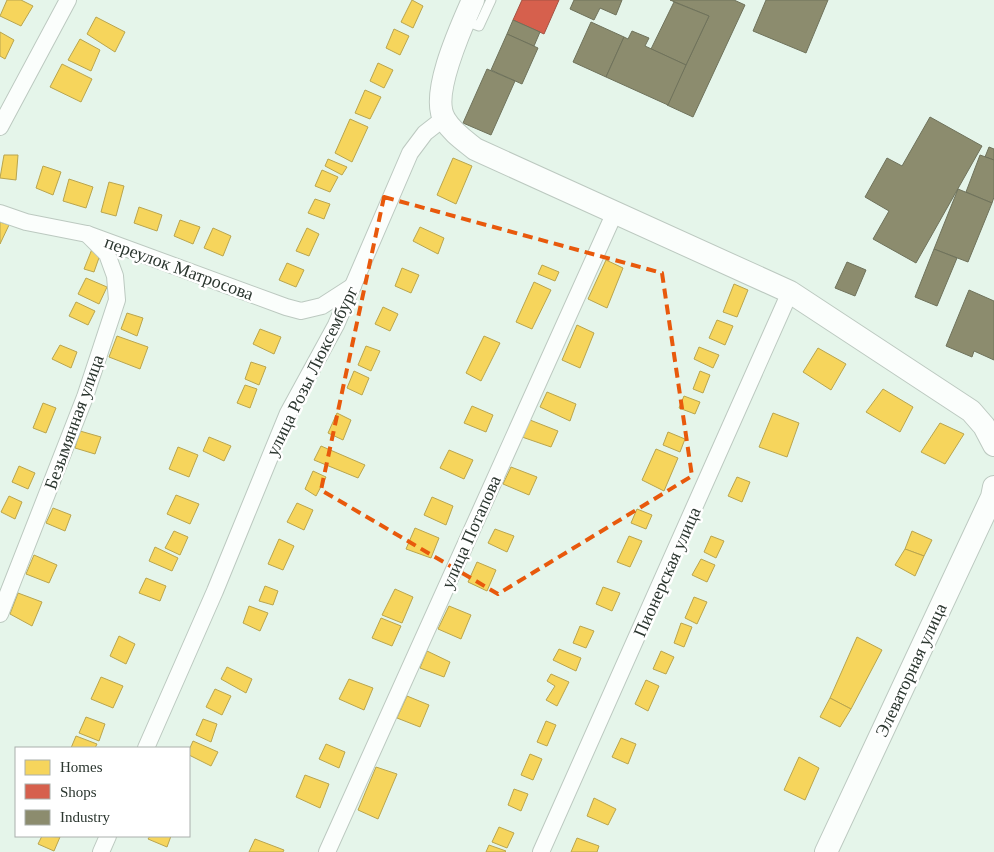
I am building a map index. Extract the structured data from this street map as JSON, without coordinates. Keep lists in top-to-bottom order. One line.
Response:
{"streets":{"main road":["Элеваторная улица"],"street":["переулок Матросова","улица Розы Люксембург","Безымянная улица","улица Потапова","Пионерская улица"]},"crossings":[["переулок Матросова","улица Розы Люксембург"],["переулок Матросова","Безымянная улица"]],"legend":["Homes","Shops","Industry"]}
